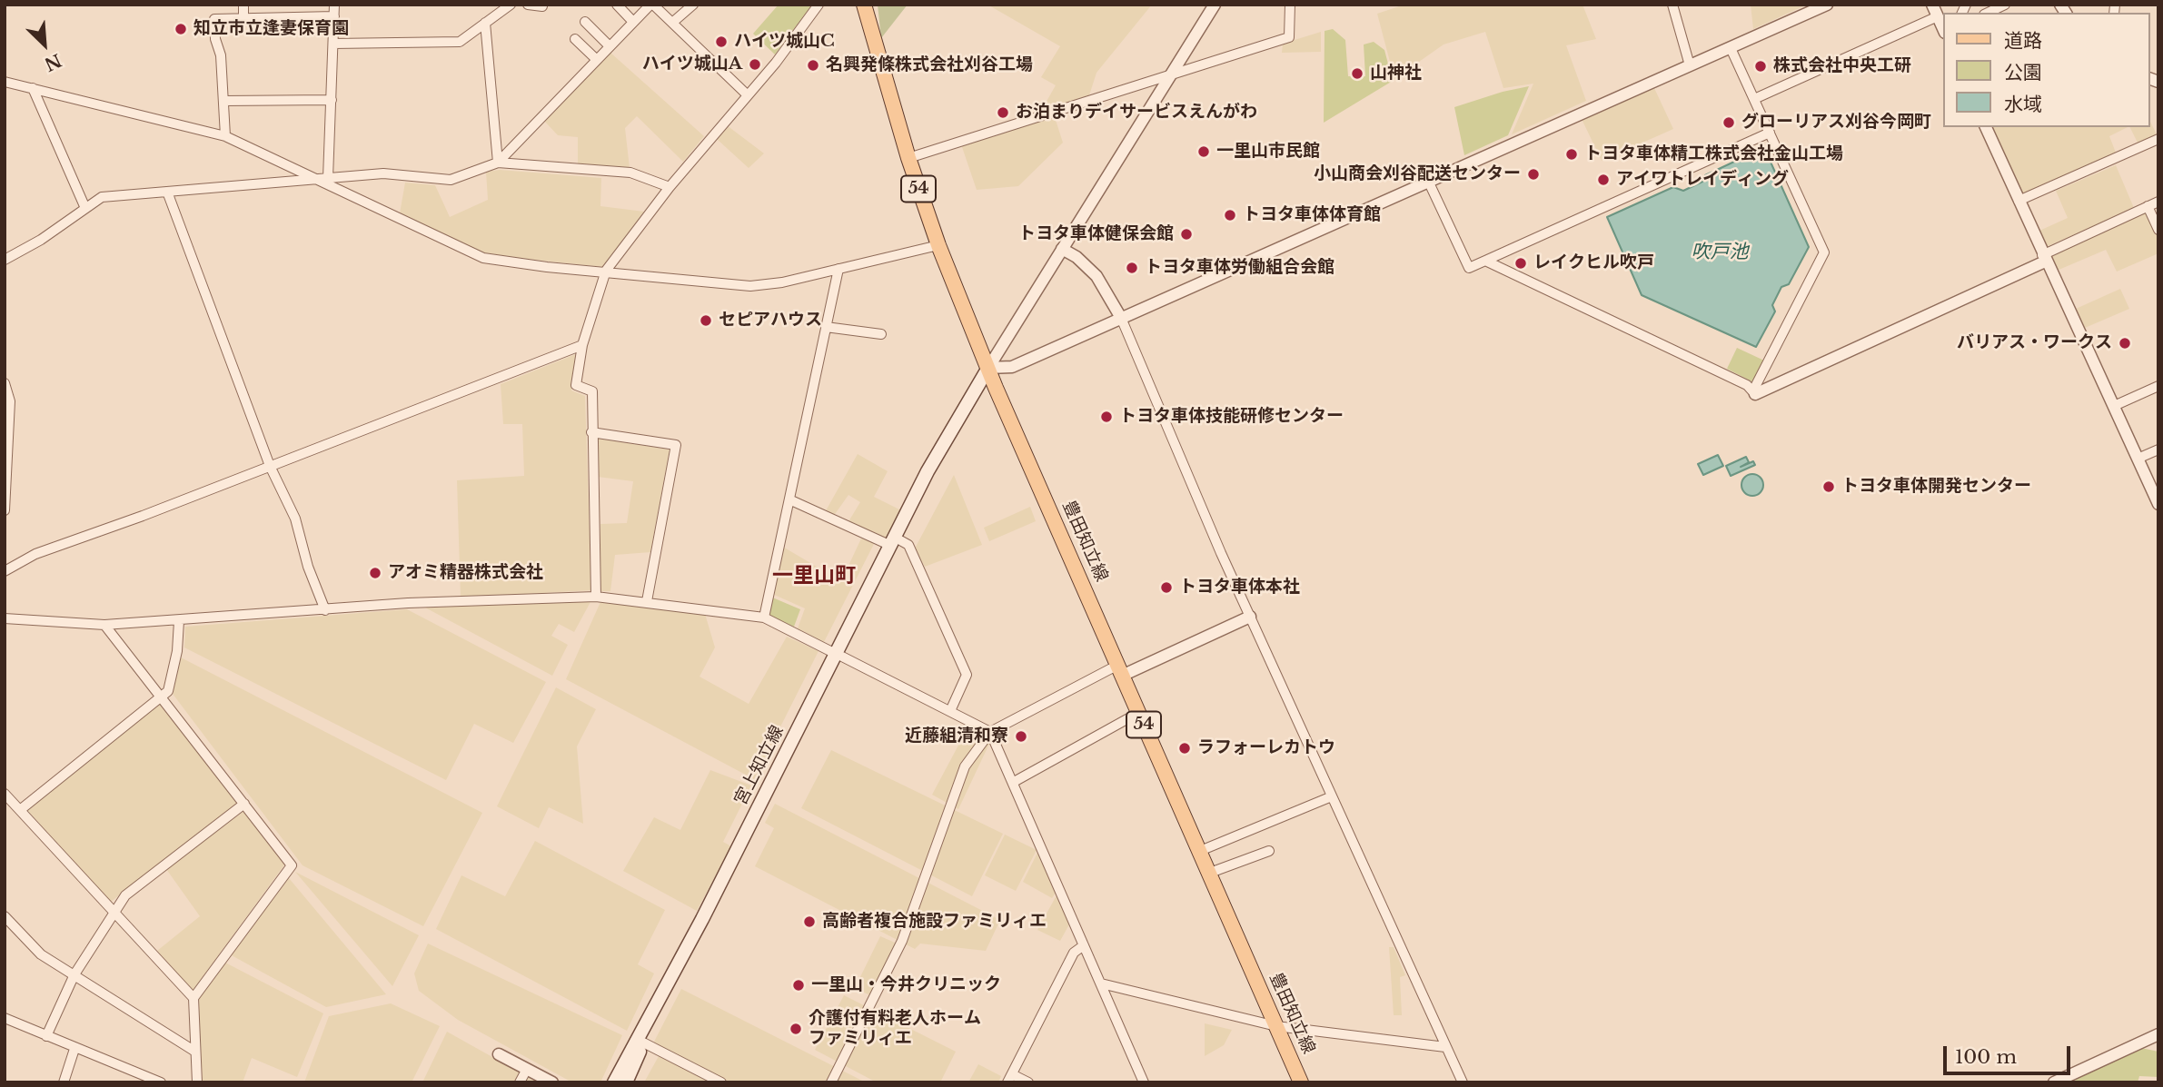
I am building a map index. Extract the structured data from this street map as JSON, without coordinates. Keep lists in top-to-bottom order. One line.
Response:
{"streets":{"main road":["54","豊田知立線","宮上知立線"]},"crossings":[["豊田知立線","宮上知立線"]],"districts":["一里山町"],"water":["吹戸池"],"places":["知立市立逢妻保育園","ハイツ城山C","ハイツ城山A","名興発條株式会社刈谷工場","株式会社中央工研","山神社","お泊まりデイサービスえんがわ","グローリアス刈谷今岡町","一里山市民館","トヨタ車体精工株式会社金山工場","小山商会刈谷配送センター","アイワトレイディング","トヨタ車体体育館","トヨタ車体健保会館","レイクヒル吹戸","トヨタ車体労働組合会館","セピアハウス","バリアス・ワークス","トヨタ車体技能研修センター","トヨタ車体開発センター","アオミ精器株式会社","トヨタ車体本社","近藤組清和寮","ラフォーレカトウ","高齢者複合施設ファミリィエ","一里山・今井クリニック","介護付有料老人ホーム ファミリィエ"],"legend":["道路","公園","水域"],"scale_bar":"100 m","north":"bottom right"}
